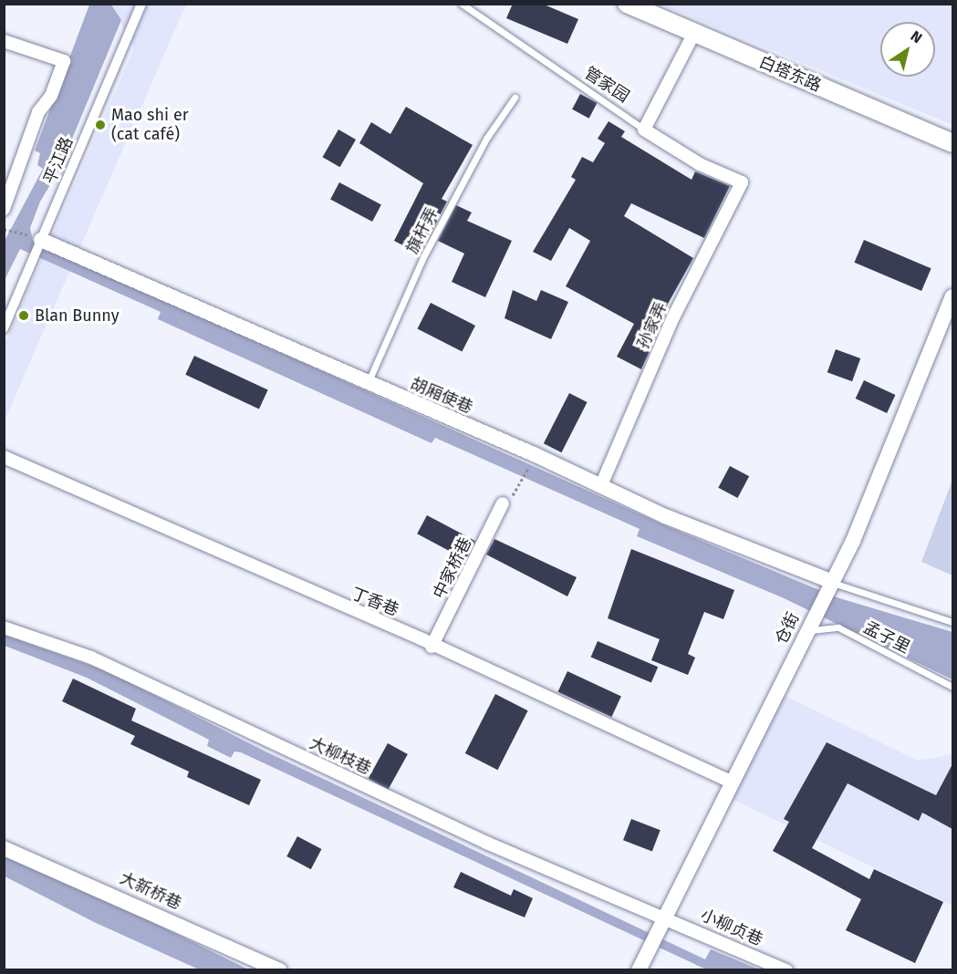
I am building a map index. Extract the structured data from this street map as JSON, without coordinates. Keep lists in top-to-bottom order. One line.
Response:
{"streets":{"main road":["白塔东路"],"street":["管家园","平江路","孙家弄","胡厢使巷","中家桥巷","丁香巷","仓街","大柳枝巷","大新桥巷","小柳贞巷"],"lane":["旗杆弄","孟子里"]},"crossings":[["管家园","孙家弄"],["平江路","胡厢使巷"],["旗杆弄","胡厢使巷"],["孙家弄","胡厢使巷"],["胡厢使巷","仓街"],["中家桥巷","丁香巷"],["丁香巷","仓街"],["仓街","孟子里"],["仓街","大柳枝巷"],["仓街","小柳贞巷"],["大柳枝巷","小柳贞巷"]],"places":["Mao shi er (cat café)","Blan Bunny"],"north":"top right"}
